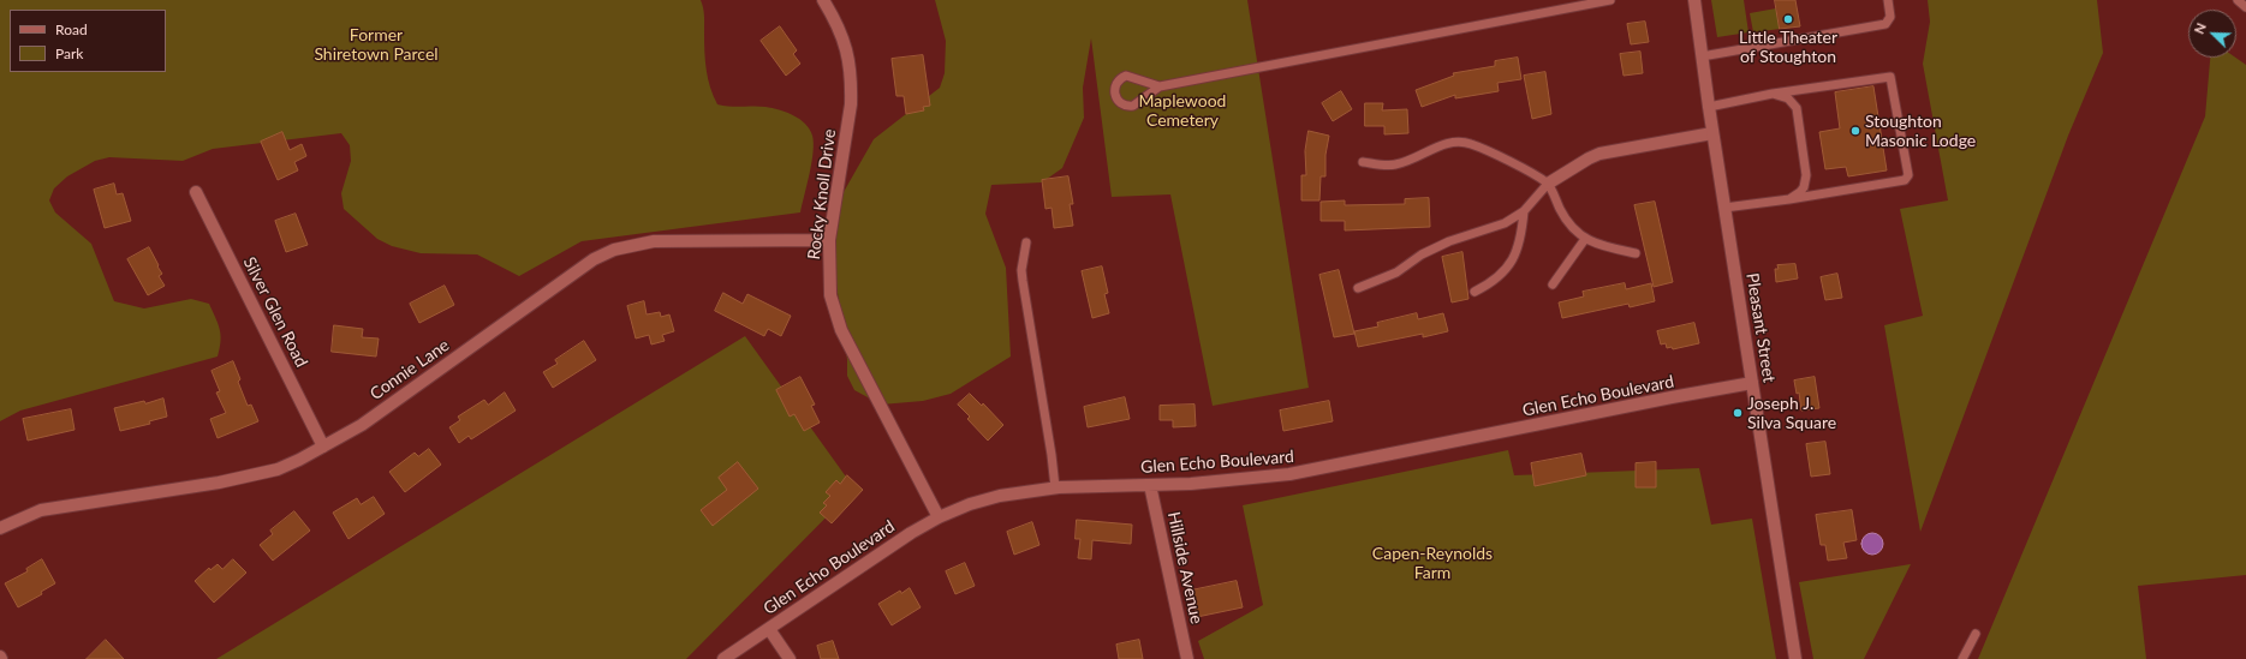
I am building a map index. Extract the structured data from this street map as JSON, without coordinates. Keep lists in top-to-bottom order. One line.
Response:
{"streets":{"street":["Rocky Knoll Drive","Silver Glen Road","Pleasant Street","Connie Lane","Glen Echo Boulevard","Hillside Avenue"]},"crossings":[["Rocky Knoll Drive","Connie Lane"],["Rocky Knoll Drive","Glen Echo Boulevard"],["Silver Glen Road","Connie Lane"],["Pleasant Street","Glen Echo Boulevard"],["Glen Echo Boulevard","Hillside Avenue"]],"parks":["Former Shiretown Parcel","Maplewood Cemetery","Capen-Reynolds Farm"],"places":["Little Theater of Stoughton","Stoughton Masonic Lodge","Joseph J. Silva Square"],"legend":["Road","Park"],"north":"top left"}
